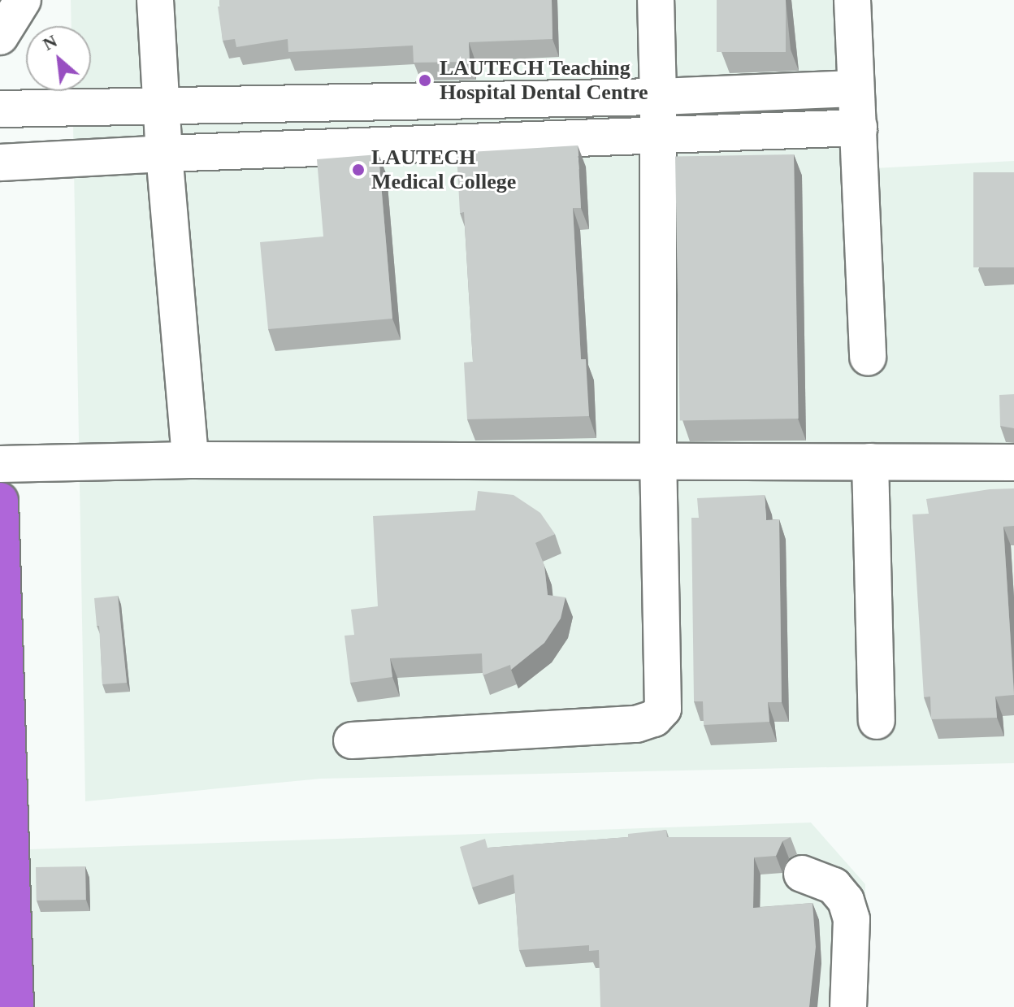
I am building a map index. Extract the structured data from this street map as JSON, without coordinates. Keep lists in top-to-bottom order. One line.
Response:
{"places":["LAUTECH Teaching Hospital Dental Centre","LAUTECH Medical College"],"north":"top left"}
